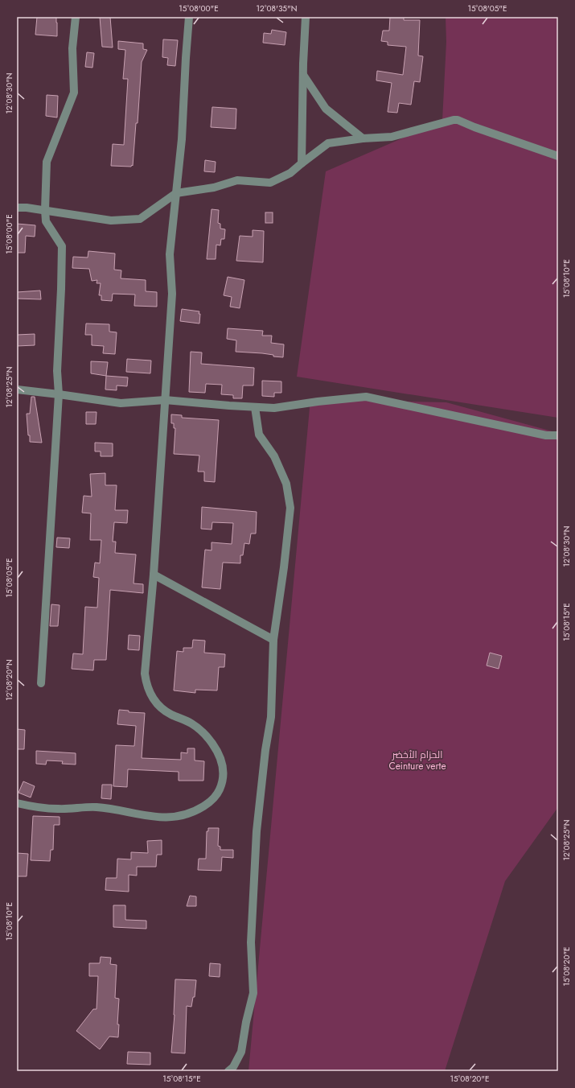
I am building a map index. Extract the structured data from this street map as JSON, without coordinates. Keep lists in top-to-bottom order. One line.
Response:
{"parks":["الحزام الأخضر Ceinture verte"],"coordinates":["15°08'00\"E","12°08'35\"N","15°08'05\"E","12°08'30\"N","15°08'10\"E","12°08'25\"N","15°08'15\"E","12°08'20\"N","15°08'20\"E"]}
